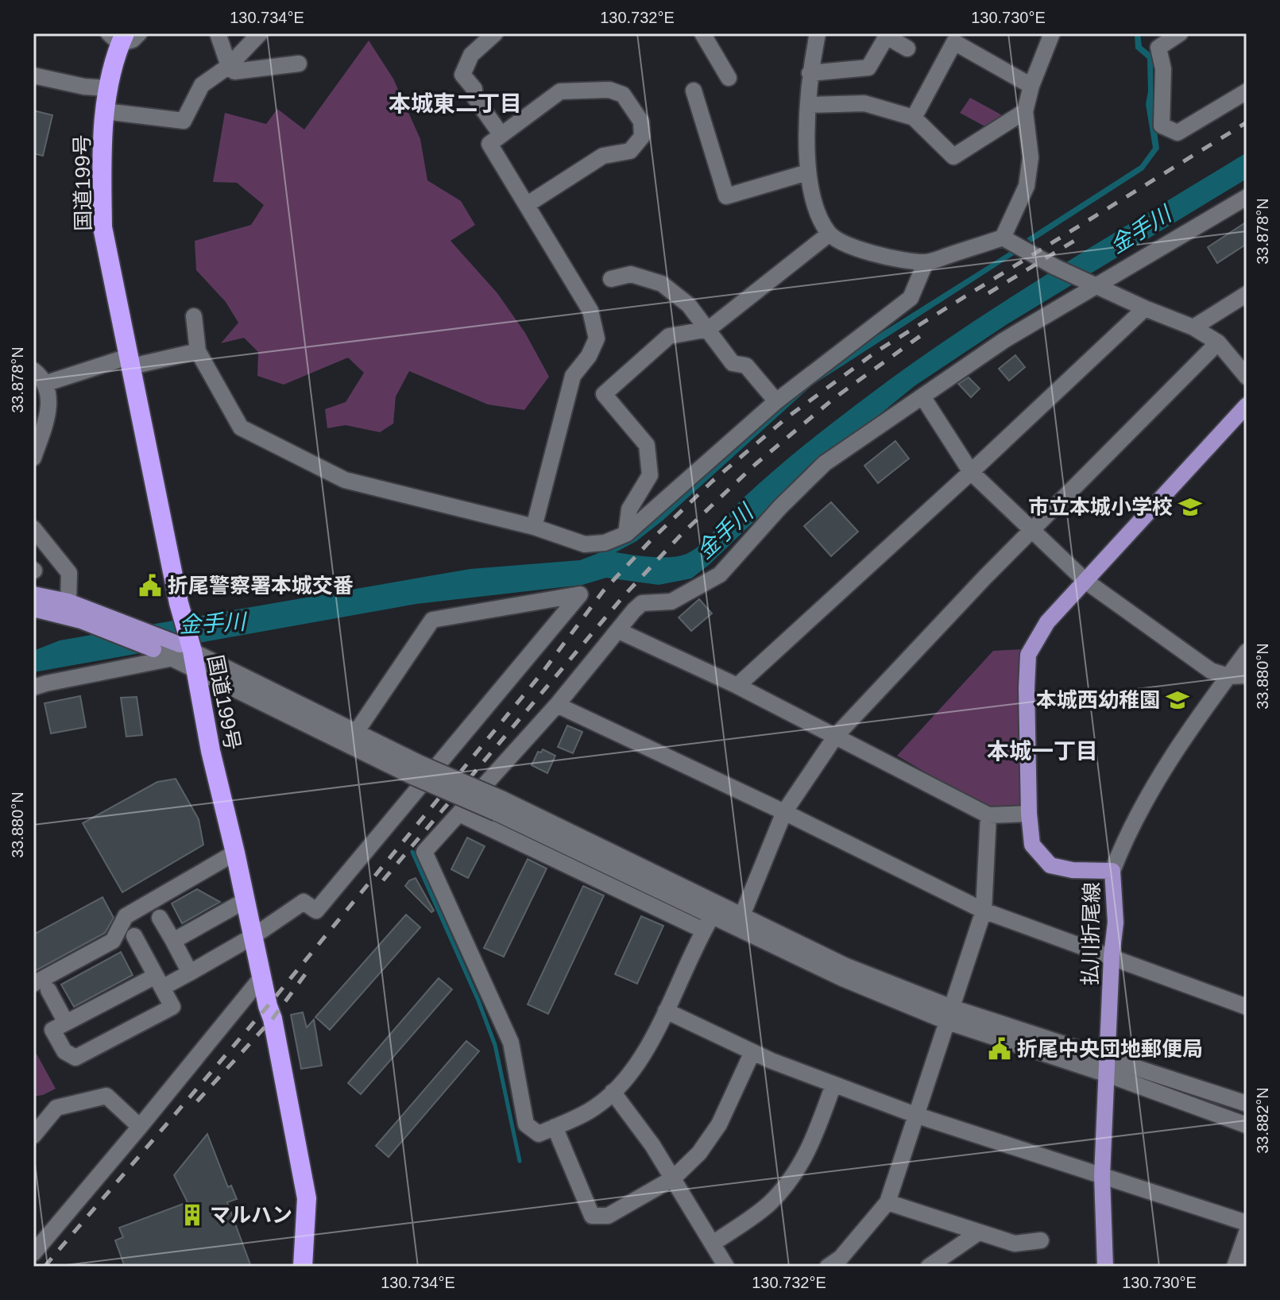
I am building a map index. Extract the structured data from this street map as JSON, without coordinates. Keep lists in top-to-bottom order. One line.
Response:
{"streets":{"highway":["国道199号"],"main road":["払川折尾線"]},"districts":["本城東二丁目","本城一丁目"],"water":["金手川"],"places":{"school or university":["市立本城小学校","本城西幼稚園"],"public building":["折尾警察署本城交番","折尾中央団地郵便局"],"building":["マルハン"]},"coordinates":["130.734°E","130.732°E","130.730°E","33.878°N","33.880°N","33.882°N"]}
